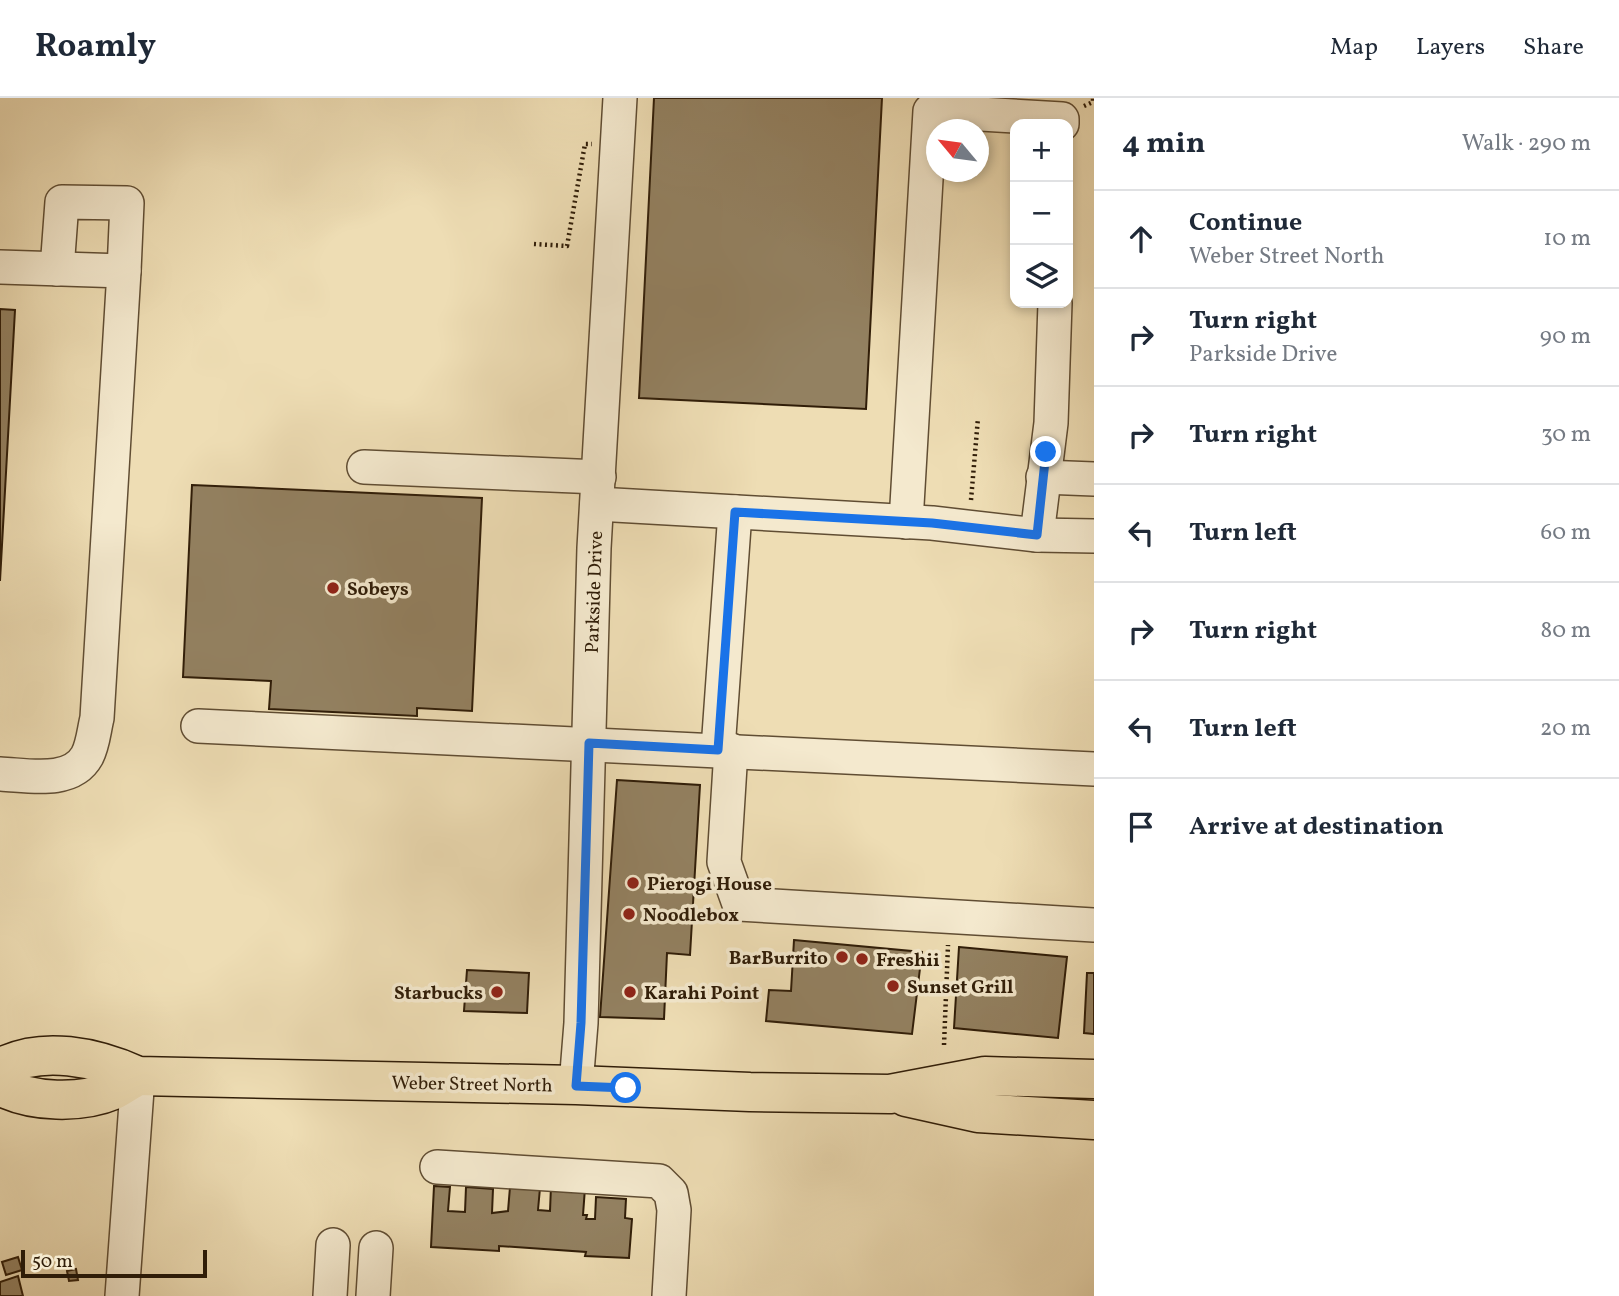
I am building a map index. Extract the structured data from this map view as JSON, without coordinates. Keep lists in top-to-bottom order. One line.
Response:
{"streets":{"main road":["Weber Street North"],"street":["Parkside Drive"]},"crossings":[["Parkside Drive","Weber Street North"]],"places":["Sobeys","Pierogi House","Noodlebox","BarBurrito","Freshii","Sunset Grill","Starbucks","Karahi Point"],"scale_bar":"50 m","north":"top left","page":{"header":"Roamly","nav":["Map","Layers","Share"],"heading":["4 min","Walk · 290 m"],"map_buttons":["+","−"],"list":[["Continue","Weber Street North","10 m"],["Turn right","Parkside Drive","90 m"],["Turn right","30 m"],["Turn left","60 m"],["Turn right","80 m"],["Turn left","20 m"],"Arrive at destination"],"scale":"50 m"}}
